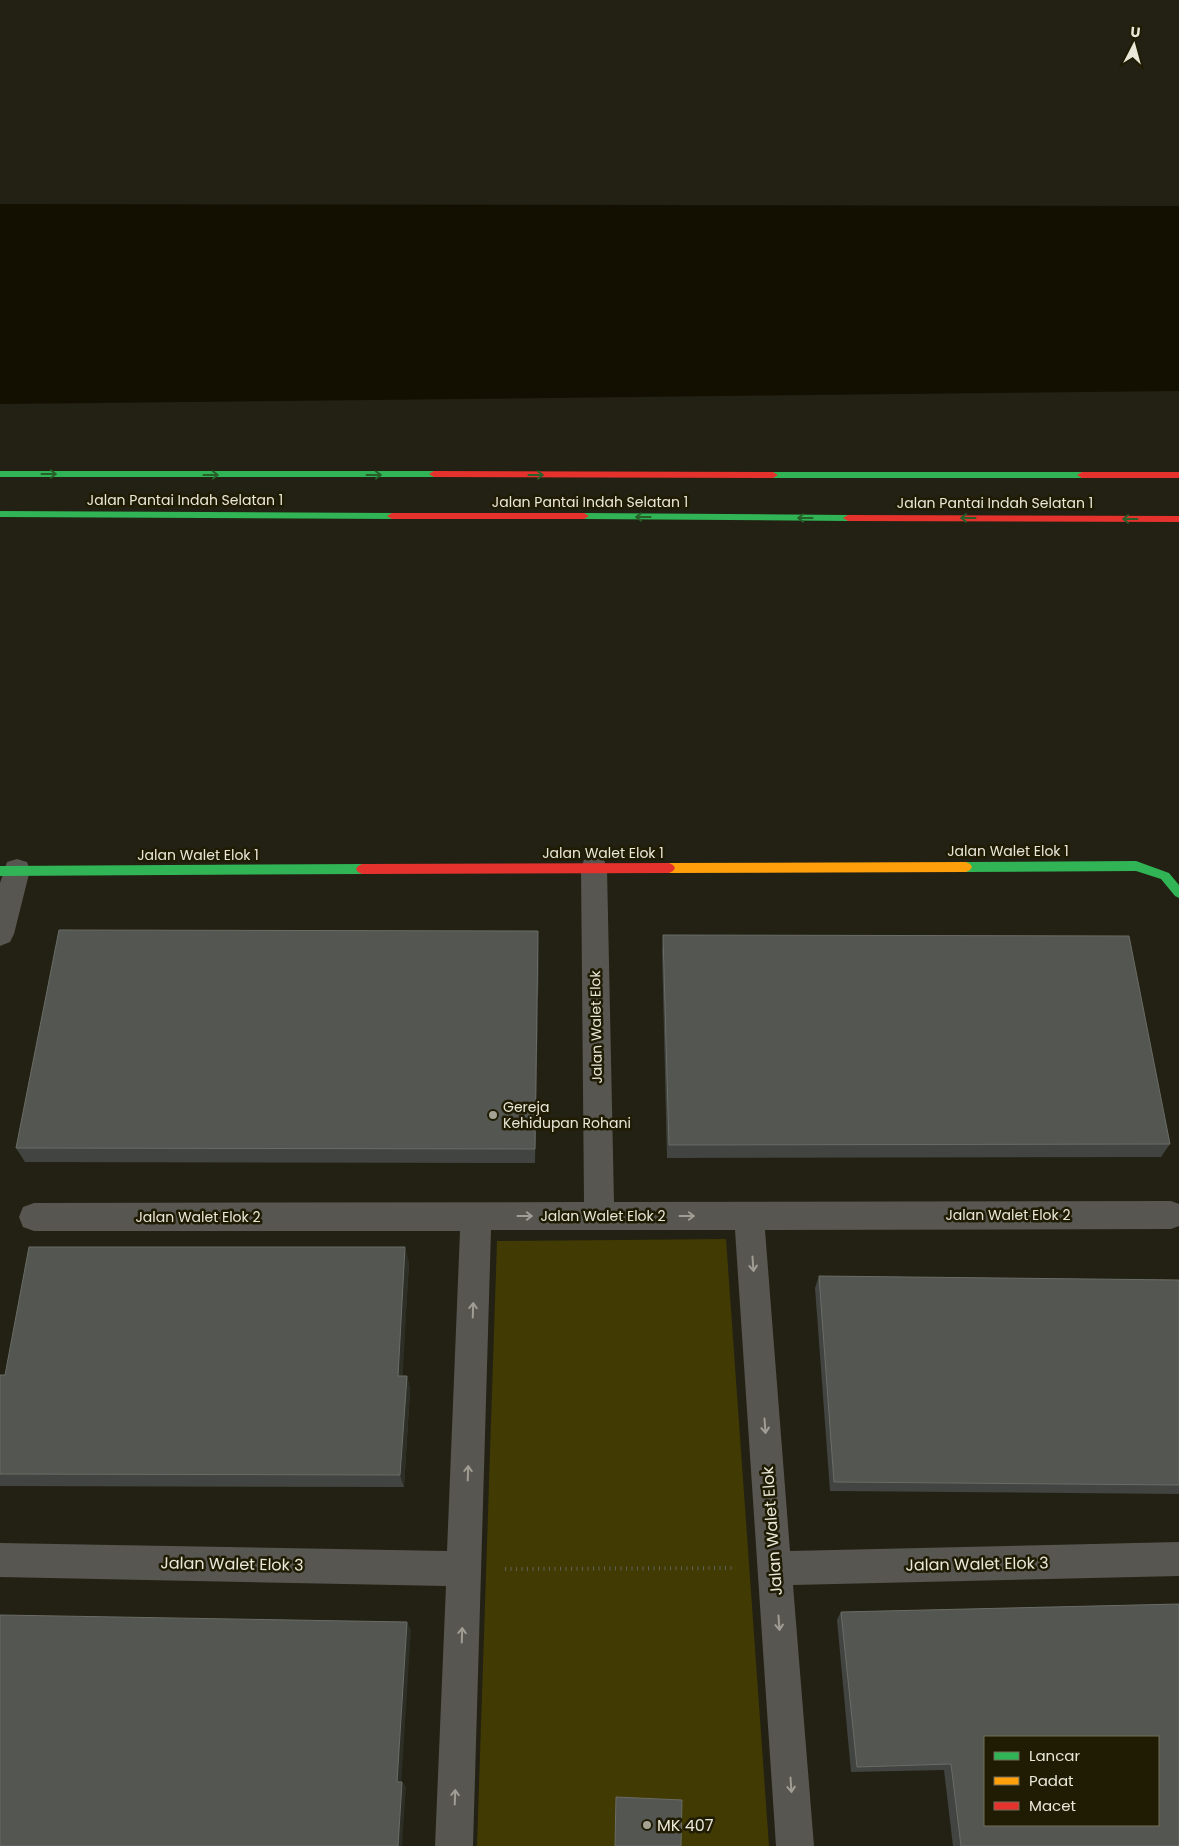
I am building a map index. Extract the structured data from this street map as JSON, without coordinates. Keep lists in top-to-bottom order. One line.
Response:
{"streets":{"street":["Jalan Pantai Indah Selatan 1","Jalan Walet Elok 1","Jalan Walet Elok","Jalan Walet Elok 2","Jalan Walet Elok 3"]},"crossings":[["Jalan Walet Elok 1","Jalan Walet Elok"],["Jalan Walet Elok","Jalan Walet Elok 2"],["Jalan Walet Elok","Jalan Walet Elok 3"]],"one_way":["Jalan Walet Elok"],"places":["Gereja Kehidupan Rohani","MK 407"],"legend":["Lancar","Padat","Macet"],"north":"top"}
